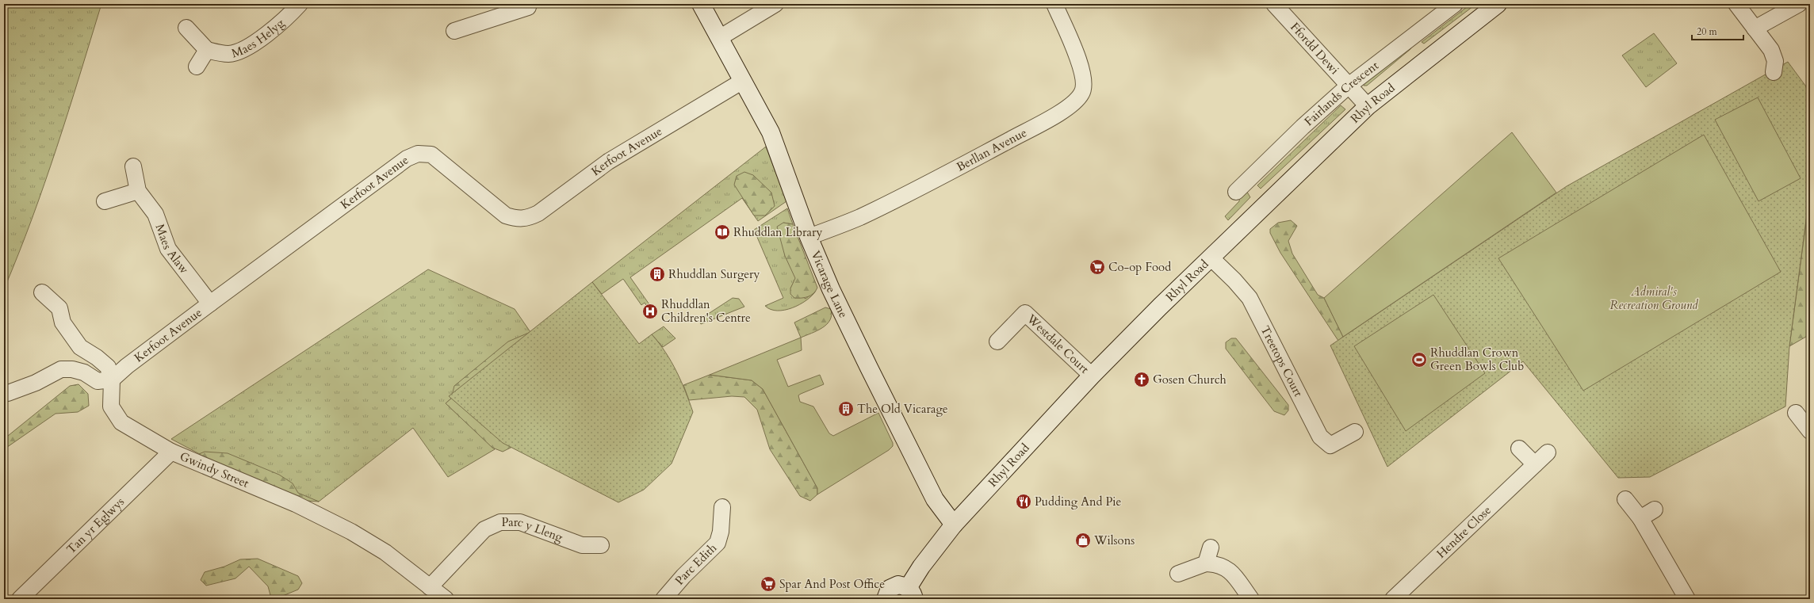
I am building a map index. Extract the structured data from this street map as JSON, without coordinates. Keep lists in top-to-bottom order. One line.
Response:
{"streets":{"street":["Maes Helyg","Ffordd Dewi","Fairlands Crescent","Rhyl Road","Berllan Avenue","Kerfoot Avenue","Maes Alaw","Vicarage Lane","Westdale Court","Treetops Court","Gwindy Street","Tan yr Eglwys","Hendre Close","Parc y Lleng","Parc Edith"]},"crossings":[["Ffordd Dewi","Fairlands Crescent"],["Ffordd Dewi","Rhyl Road"],["Rhyl Road","Vicarage Lane"],["Rhyl Road","Westdale Court"],["Rhyl Road","Treetops Court"],["Berllan Avenue","Vicarage Lane"],["Kerfoot Avenue","Maes Alaw"],["Kerfoot Avenue","Vicarage Lane"],["Kerfoot Avenue","Gwindy Street"],["Gwindy Street","Tan yr Eglwys"],["Gwindy Street","Parc y Lleng"]],"parks":["Admiral's Recreation Ground"],"places":{"library":["Rhuddlan Library"],"supermarket":["Co-op Food","Spar And Post Office"],"building":["Rhuddlan Surgery","The Old Vicarage"],"hospital":["Rhuddlan Children's Centre"],"sports":["Rhuddlan Crown Green Bowls Club"],"church":["Gosen Church"],"restaurant":["Pudding And Pie"],"shop":["Wilsons"]},"scale_bar":"20 m"}
